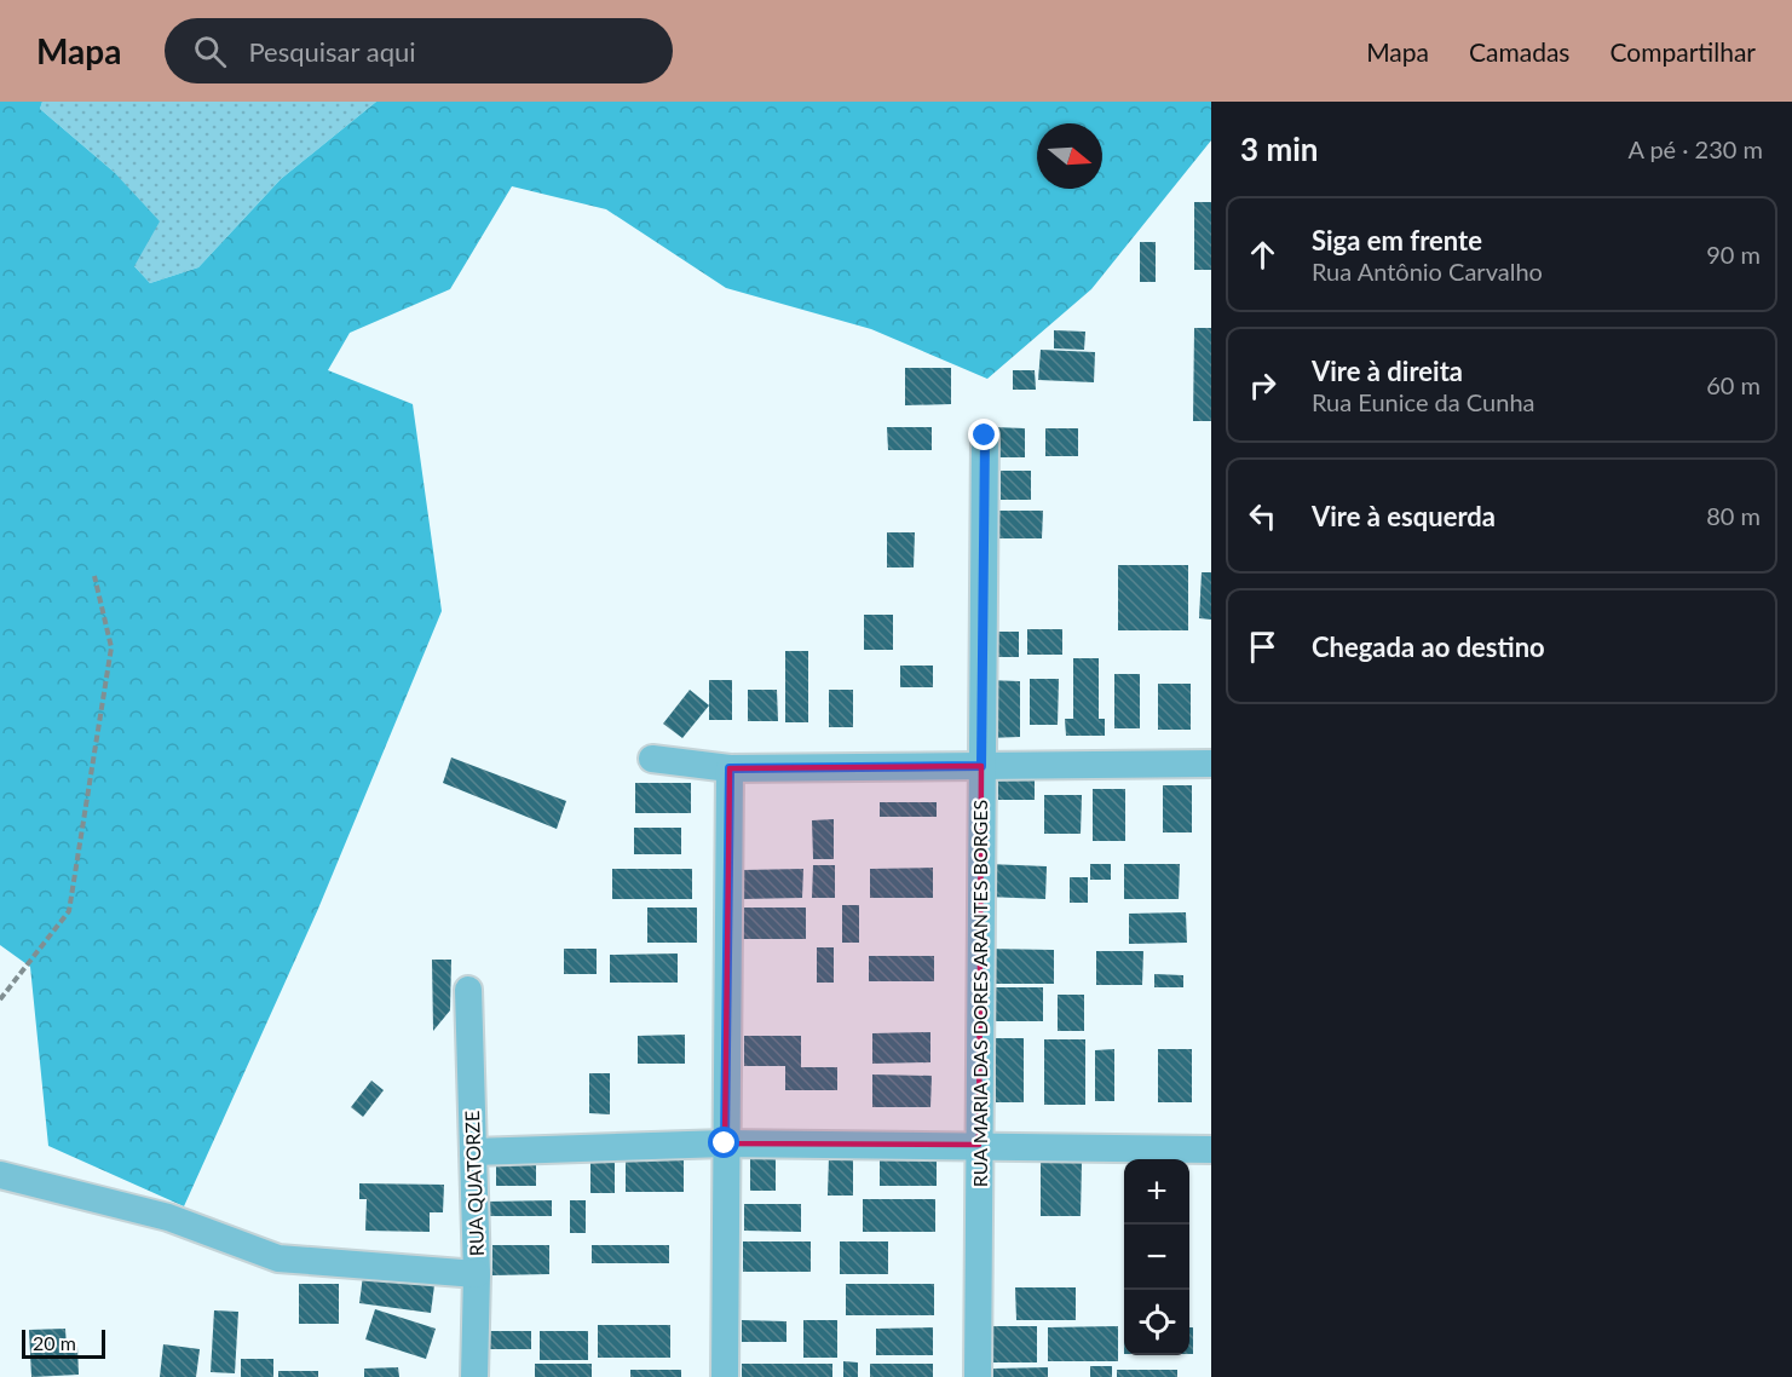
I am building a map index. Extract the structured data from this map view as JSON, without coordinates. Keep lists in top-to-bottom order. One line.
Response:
{"streets":{"street":["RUA MARIA DAS DORES ARANTES BORGES","RUA QUATORZE"]},"scale_bar":"20 m","north":"right","page":{"header":"Mapa","search":"Pesquisar aqui","nav":["Mapa","Camadas","Compartilhar"],"heading":["3 min","A pé · 230 m"],"list":[["Siga em frente","Rua Antônio Carvalho","90 m"],["Vire à direita","Rua Eunice da Cunha","60 m"],["Vire à esquerda","80 m"],"Chegada ao destino"],"map_buttons":["+","−"],"scale":"20 m"}}
